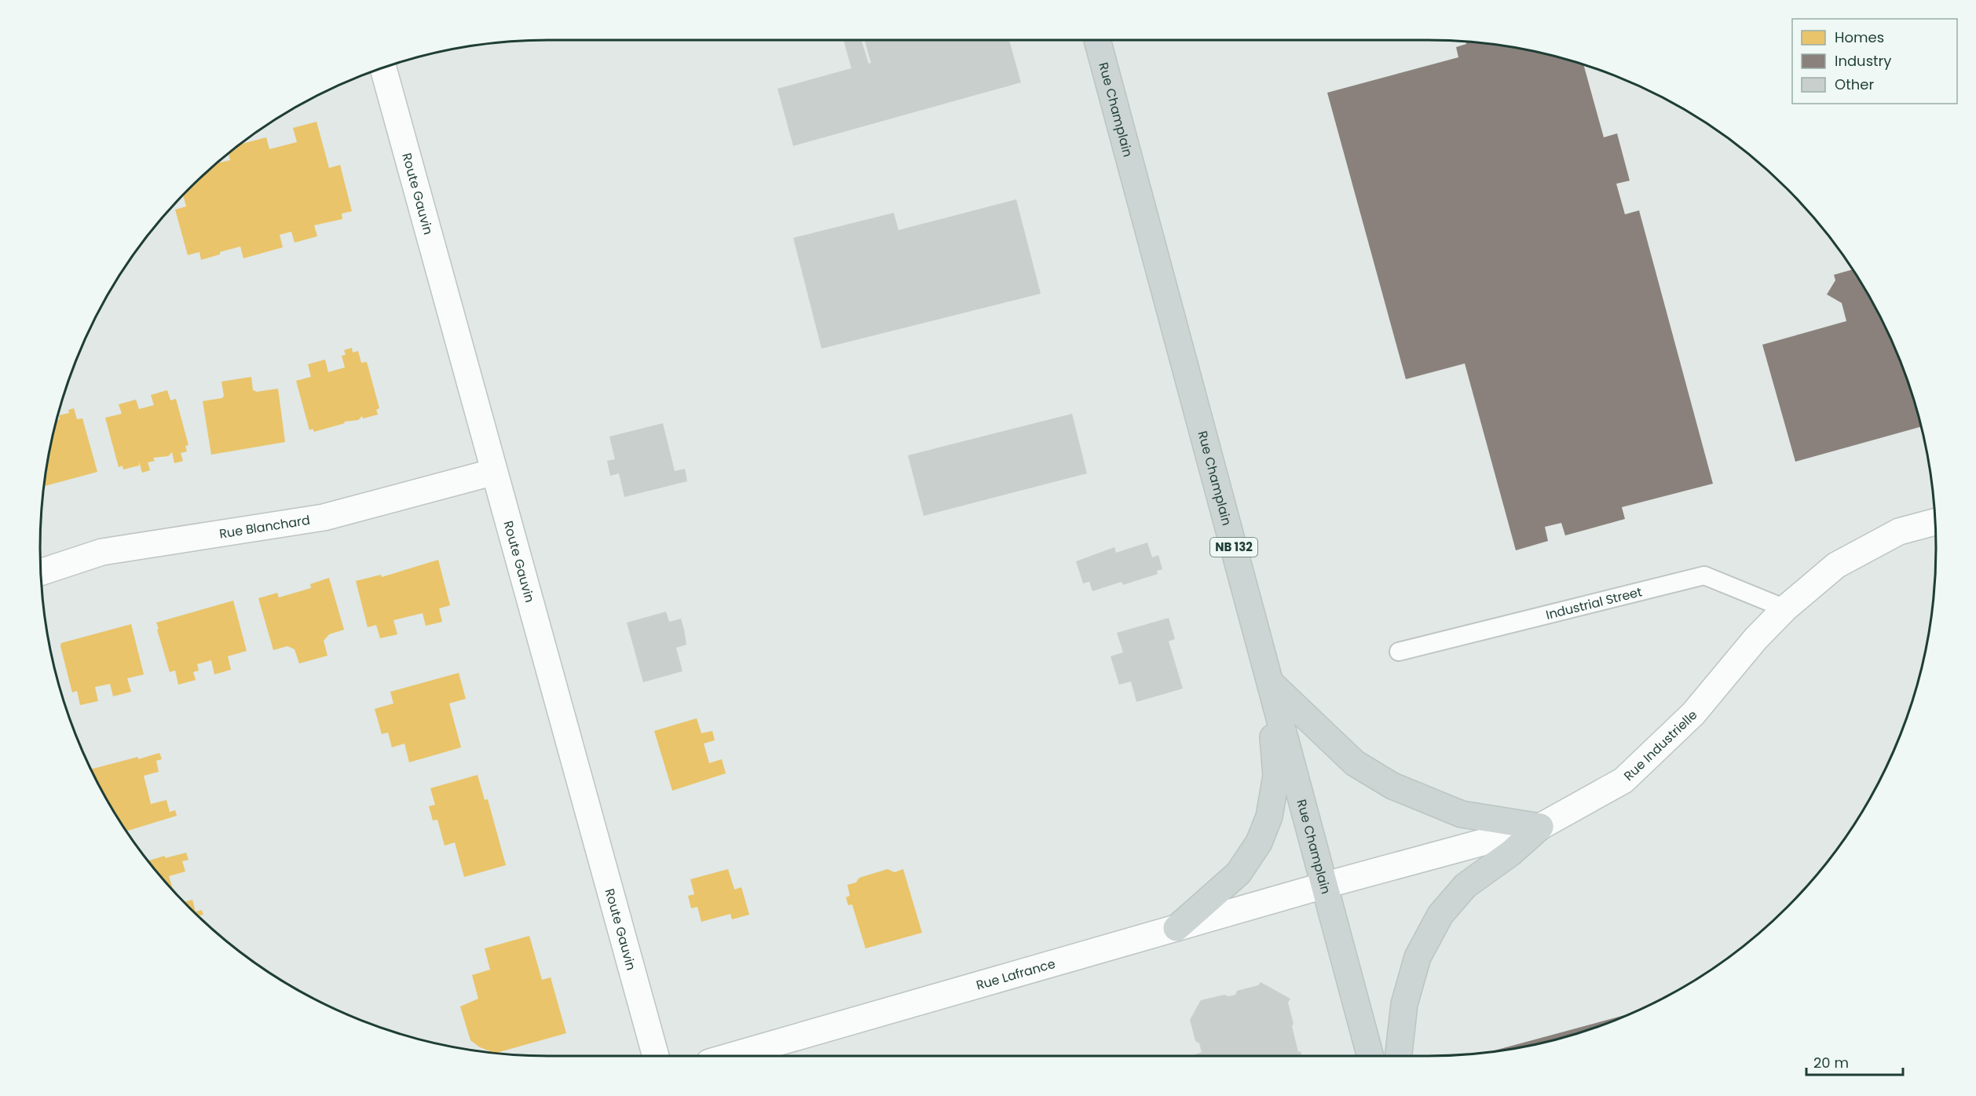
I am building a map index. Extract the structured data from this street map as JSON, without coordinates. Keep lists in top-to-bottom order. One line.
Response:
{"streets":{"main road":["Rue Champlain","NB 132"],"street":["Route Gauvin","Rue Blanchard","Rue Industrielle","Rue Lafrance"],"lane":["Industrial Street"]},"crossings":[["Rue Champlain","Rue Industrielle"],["Rue Champlain","Rue Lafrance"],["Route Gauvin","Rue Blanchard"],["Industrial Street","Rue Industrielle"],["Rue Industrielle","Rue Lafrance"]],"legend":["Homes","Industry","Other"],"scale_bar":"20 m"}
